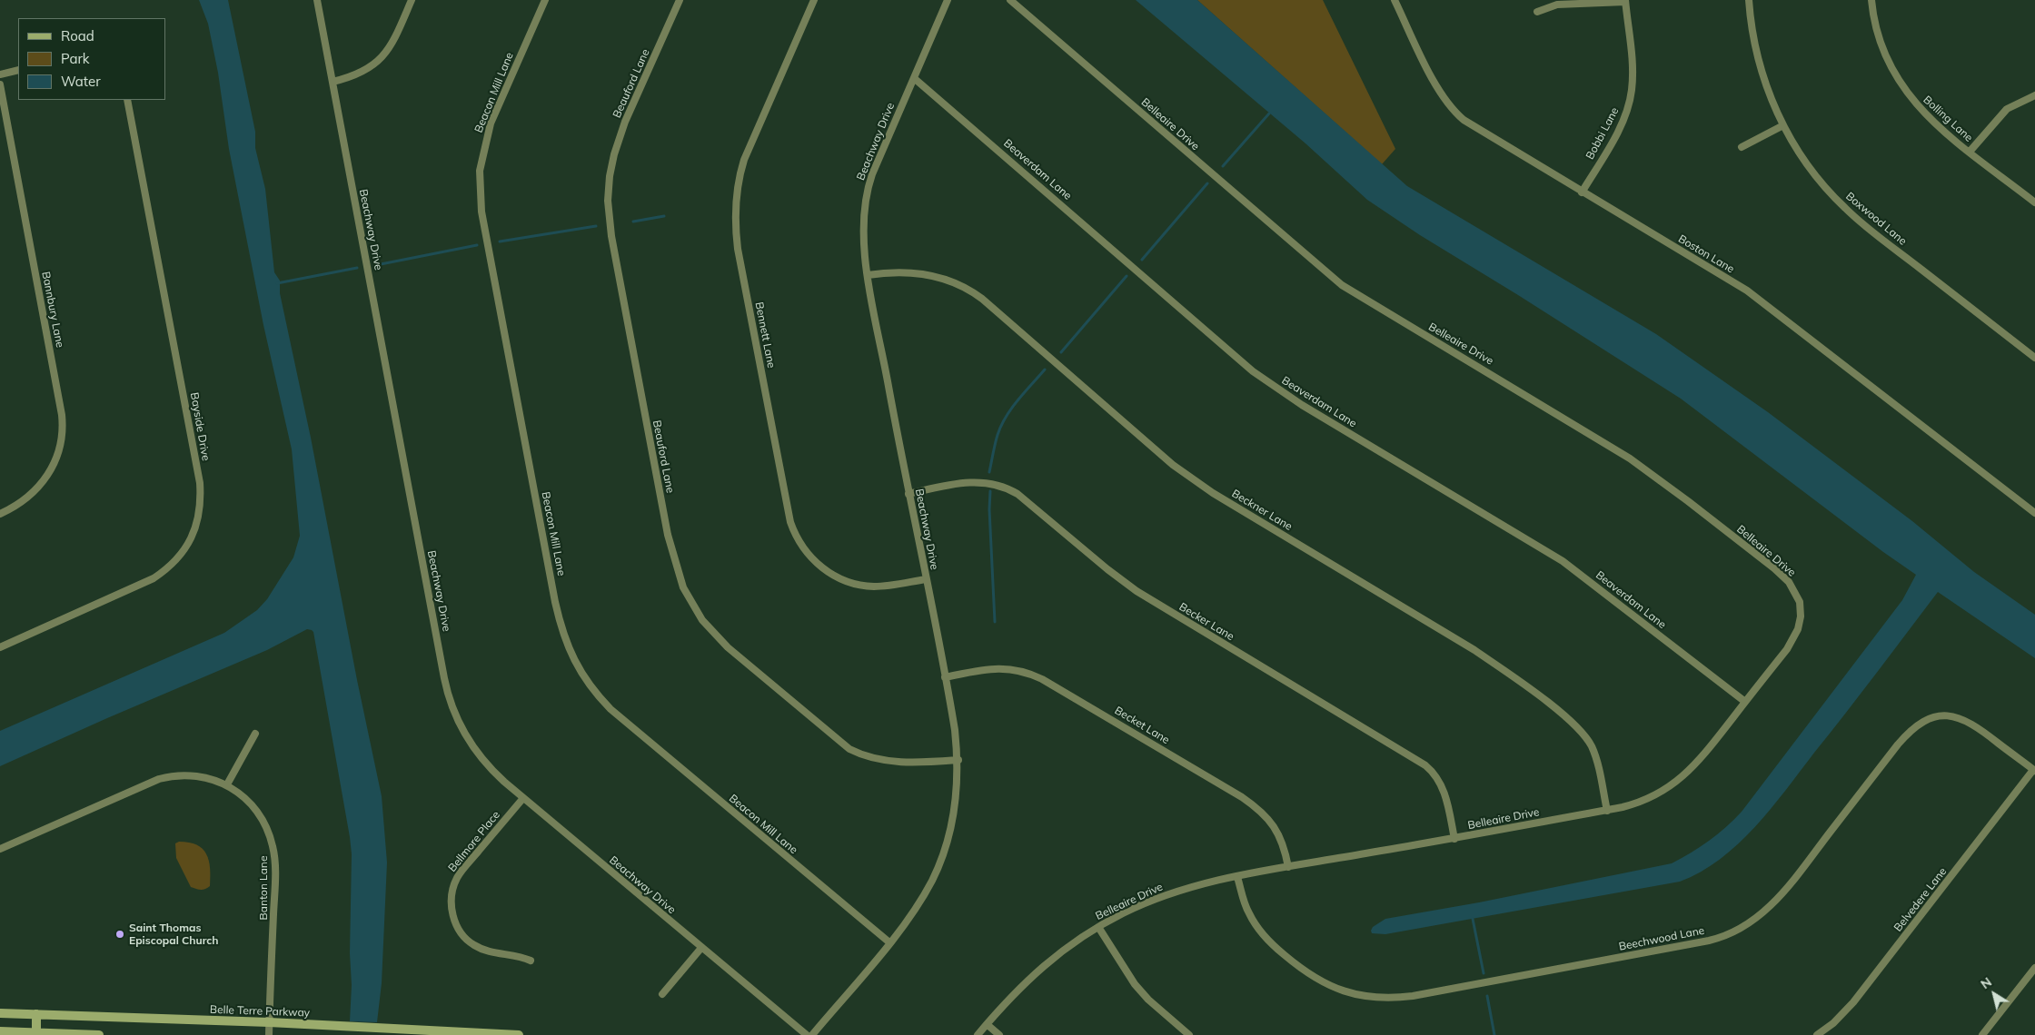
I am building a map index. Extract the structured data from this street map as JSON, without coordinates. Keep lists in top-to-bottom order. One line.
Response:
{"streets":{"main road":["Belle Terre Parkway"],"street":["Beauford Lane","Beacon Mill Lane","Bolling Lane","Belleaire Drive","Bobbi Lane","Beachway Drive","Beaverdam Lane","Boxwood Lane","Boston Lane","Bannbury Lane","Bennett Lane","Bayside Drive","Beckner Lane","Becker Lane","Becket Lane","Bellmore Place","Banton Lane","Belvedere Lane","Beechwood Lane"]},"crossings":[["Beauford Lane","Beachway Drive"],["Beacon Mill Lane","Beachway Drive"],["Belleaire Drive","Beaverdam Lane"],["Belleaire Drive","Beckner Lane"],["Belleaire Drive","Becker Lane"],["Belleaire Drive","Becket Lane"],["Belleaire Drive","Beechwood Lane"],["Bobbi Lane","Boston Lane"],["Beachway Drive","Beaverdam Lane"],["Beachway Drive","Bennett Lane"],["Beachway Drive","Beckner Lane"],["Beachway Drive","Becker Lane"],["Beachway Drive","Becket Lane"],["Beachway Drive","Bellmore Place"],["Banton Lane","Belle Terre Parkway"],["Belvedere Lane","Beechwood Lane"]],"places":["Saint Thomas Episcopal Church"],"legend":["Road","Park","Water"],"north":"top left"}
